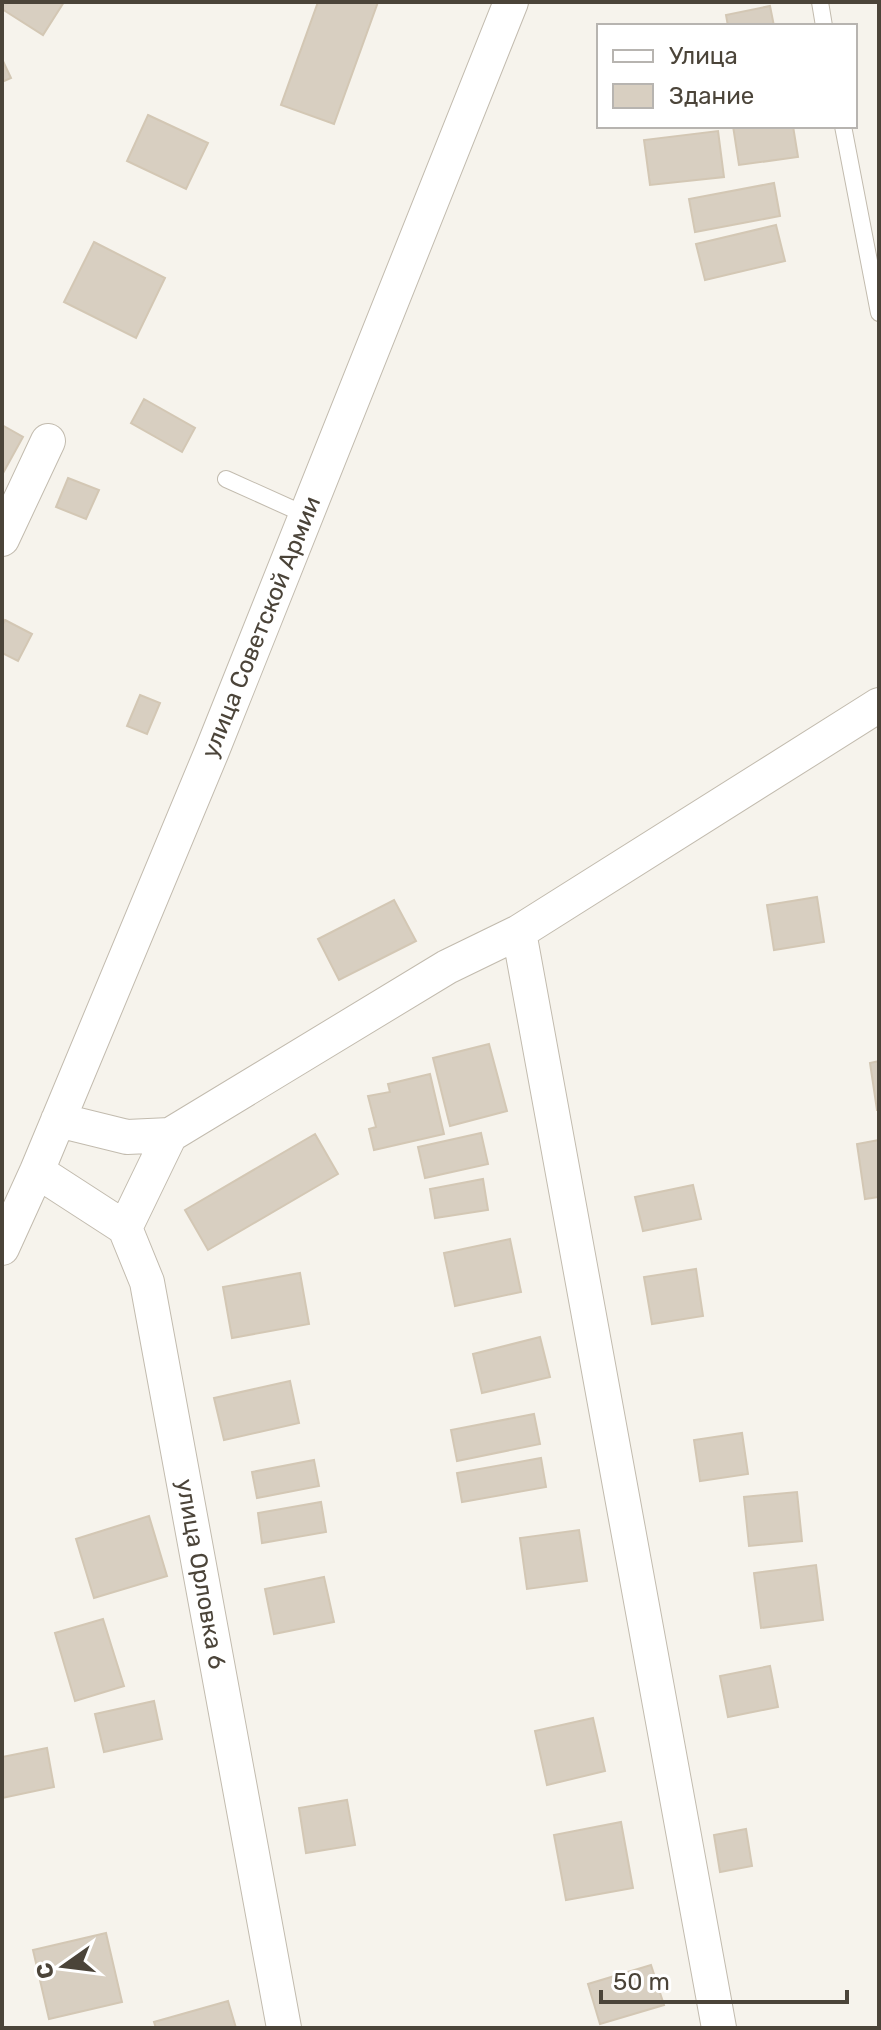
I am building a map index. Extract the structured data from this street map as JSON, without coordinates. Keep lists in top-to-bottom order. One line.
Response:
{"streets":{"street":["улица Советской Армии","улица Орловка 6"]},"legend":["Улица","Здание"],"scale_bar":"50 m","north":"left"}
